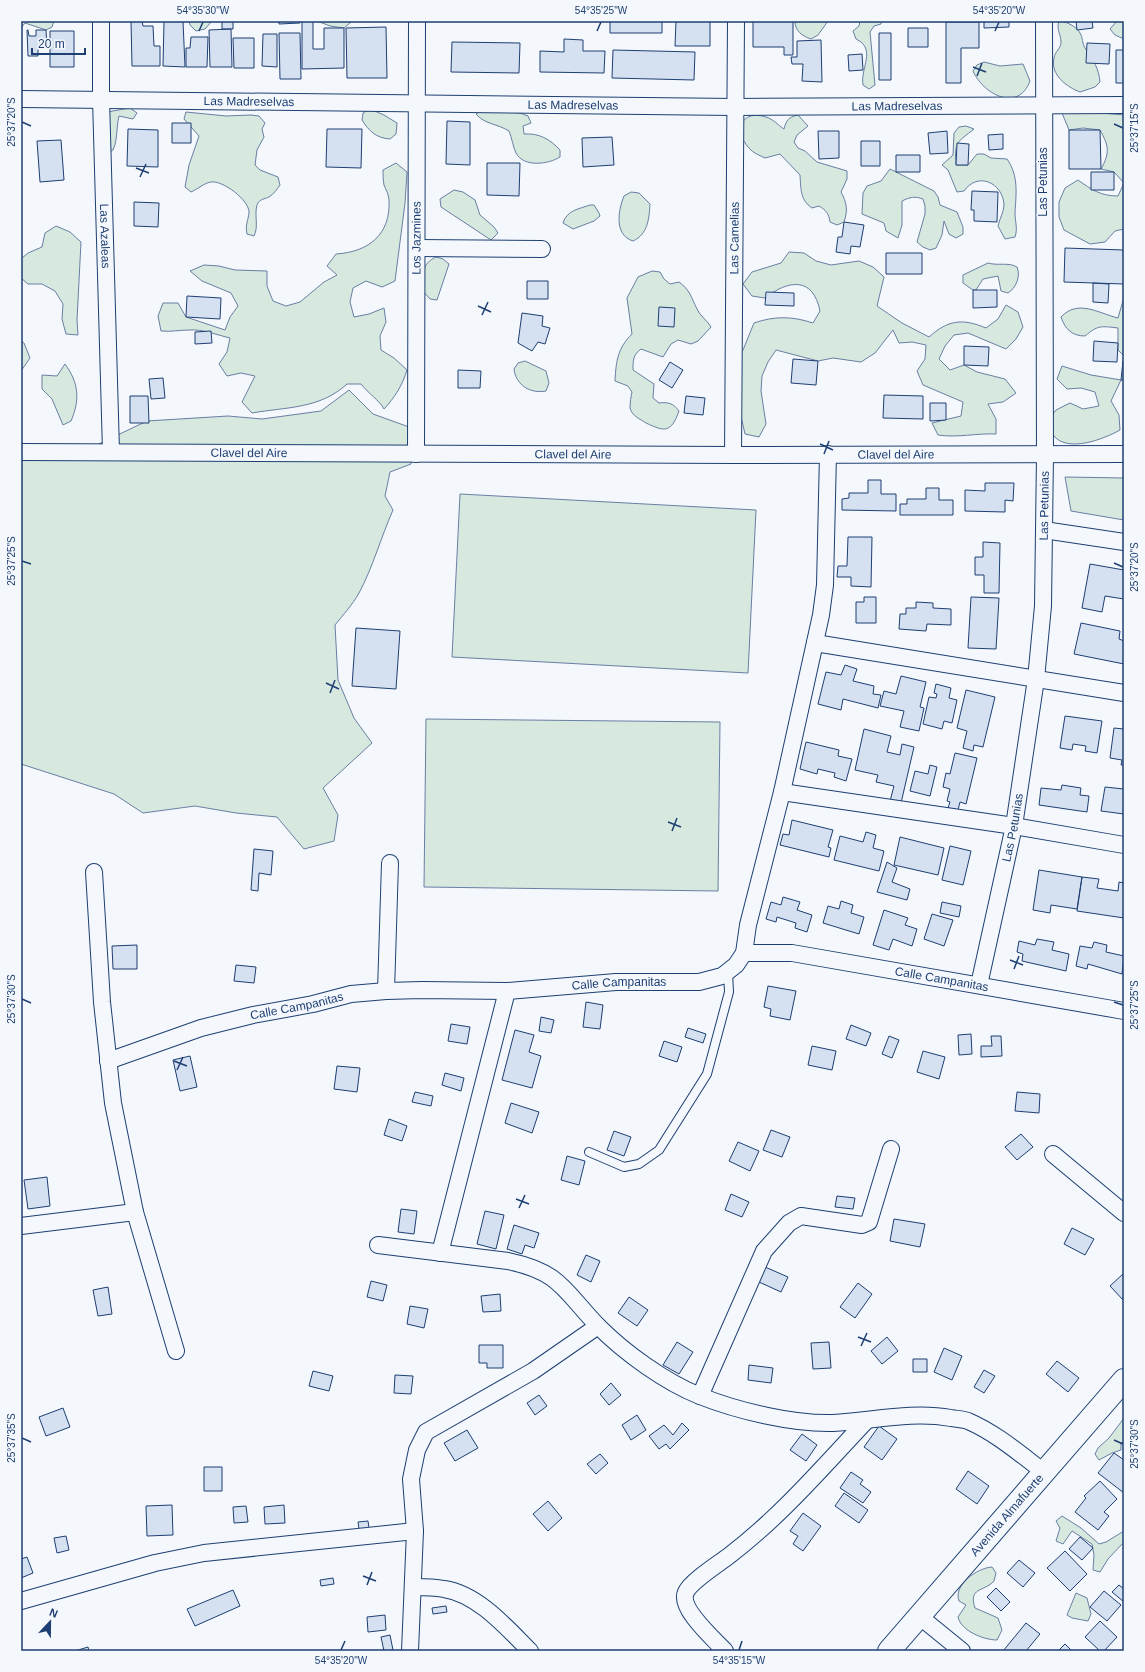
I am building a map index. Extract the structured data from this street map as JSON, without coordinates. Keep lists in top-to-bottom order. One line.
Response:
{"streets":{"street":["Las Madreselvas","Las Petunias","Las Azaleas","Los Jazmines","Las Camelias","Clavel del Aire","Calle Campanitas","Avenida Almafuerte"]},"crossings":[["Las Madreselvas","Las Petunias"],["Las Madreselvas","Las Azaleas"],["Las Madreselvas","Los Jazmines"],["Las Madreselvas","Las Camelias"],["Las Petunias","Clavel del Aire"],["Las Petunias","Calle Campanitas"],["Las Azaleas","Clavel del Aire"],["Los Jazmines","Clavel del Aire"],["Las Camelias","Clavel del Aire"]],"scale_bar":"20 m","north":"top","coordinates":["54°35'30\"W","54°35'25\"W","54°35'20\"W","25°37'20\"S","25°37'15\"S","25°37'25\"S","25°37'30\"S","25°37'35\"S","54°35'15\"W"]}
